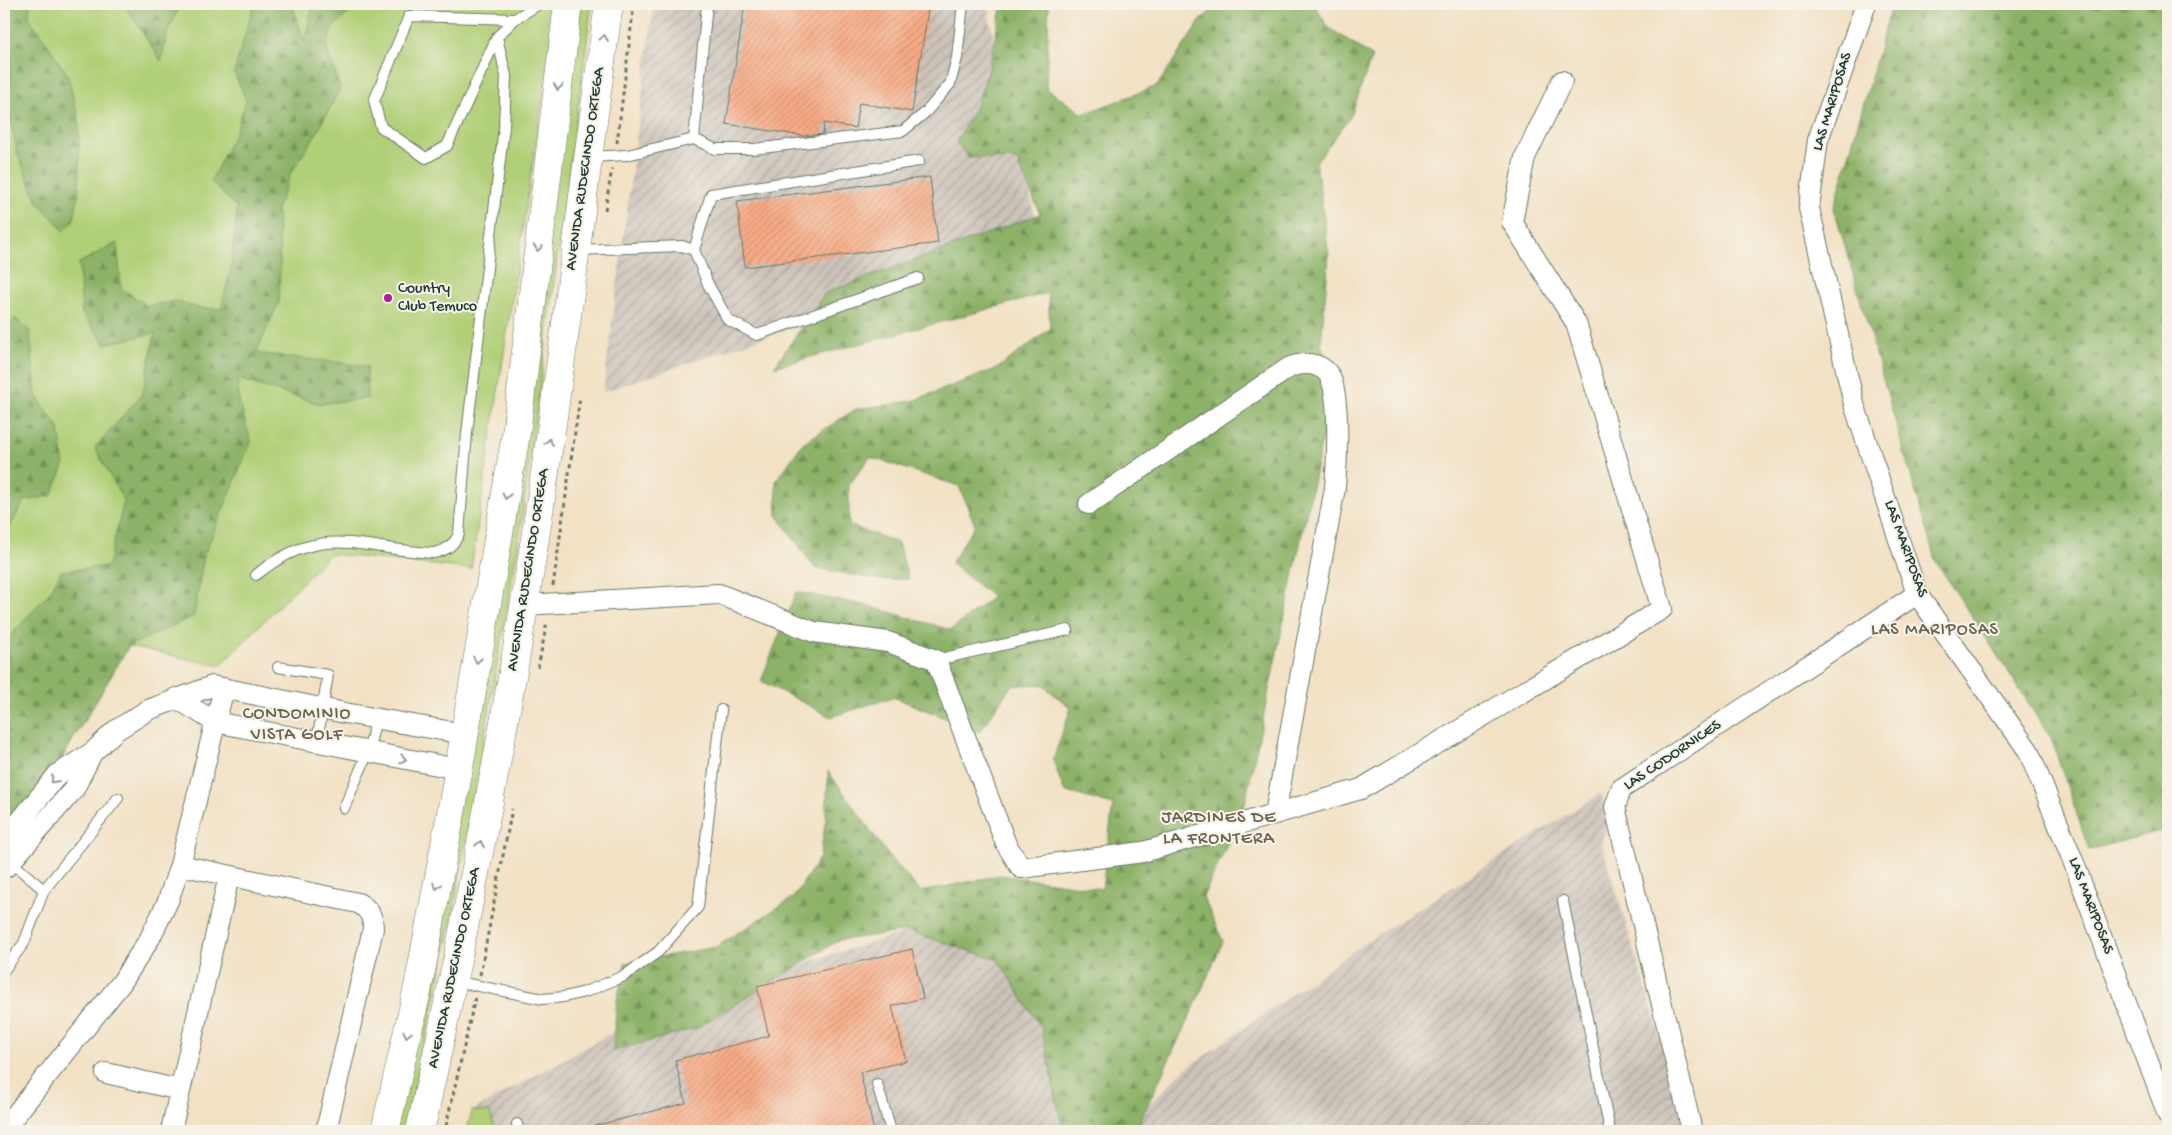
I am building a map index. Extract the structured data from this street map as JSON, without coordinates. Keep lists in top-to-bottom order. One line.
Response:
{"streets":{"main road":["AVENIDA RUDECINDO ORTEGA"],"street":["LAS MARIPOSAS","LAS CODORNICES"]},"crossings":[["LAS MARIPOSAS","LAS CODORNICES"]],"districts":["LAS MARIPOSAS","CONDOMINIO VISTA GOLF","JARDINES DE LA FRONTERA"],"places":["Country Club Temuco"]}
